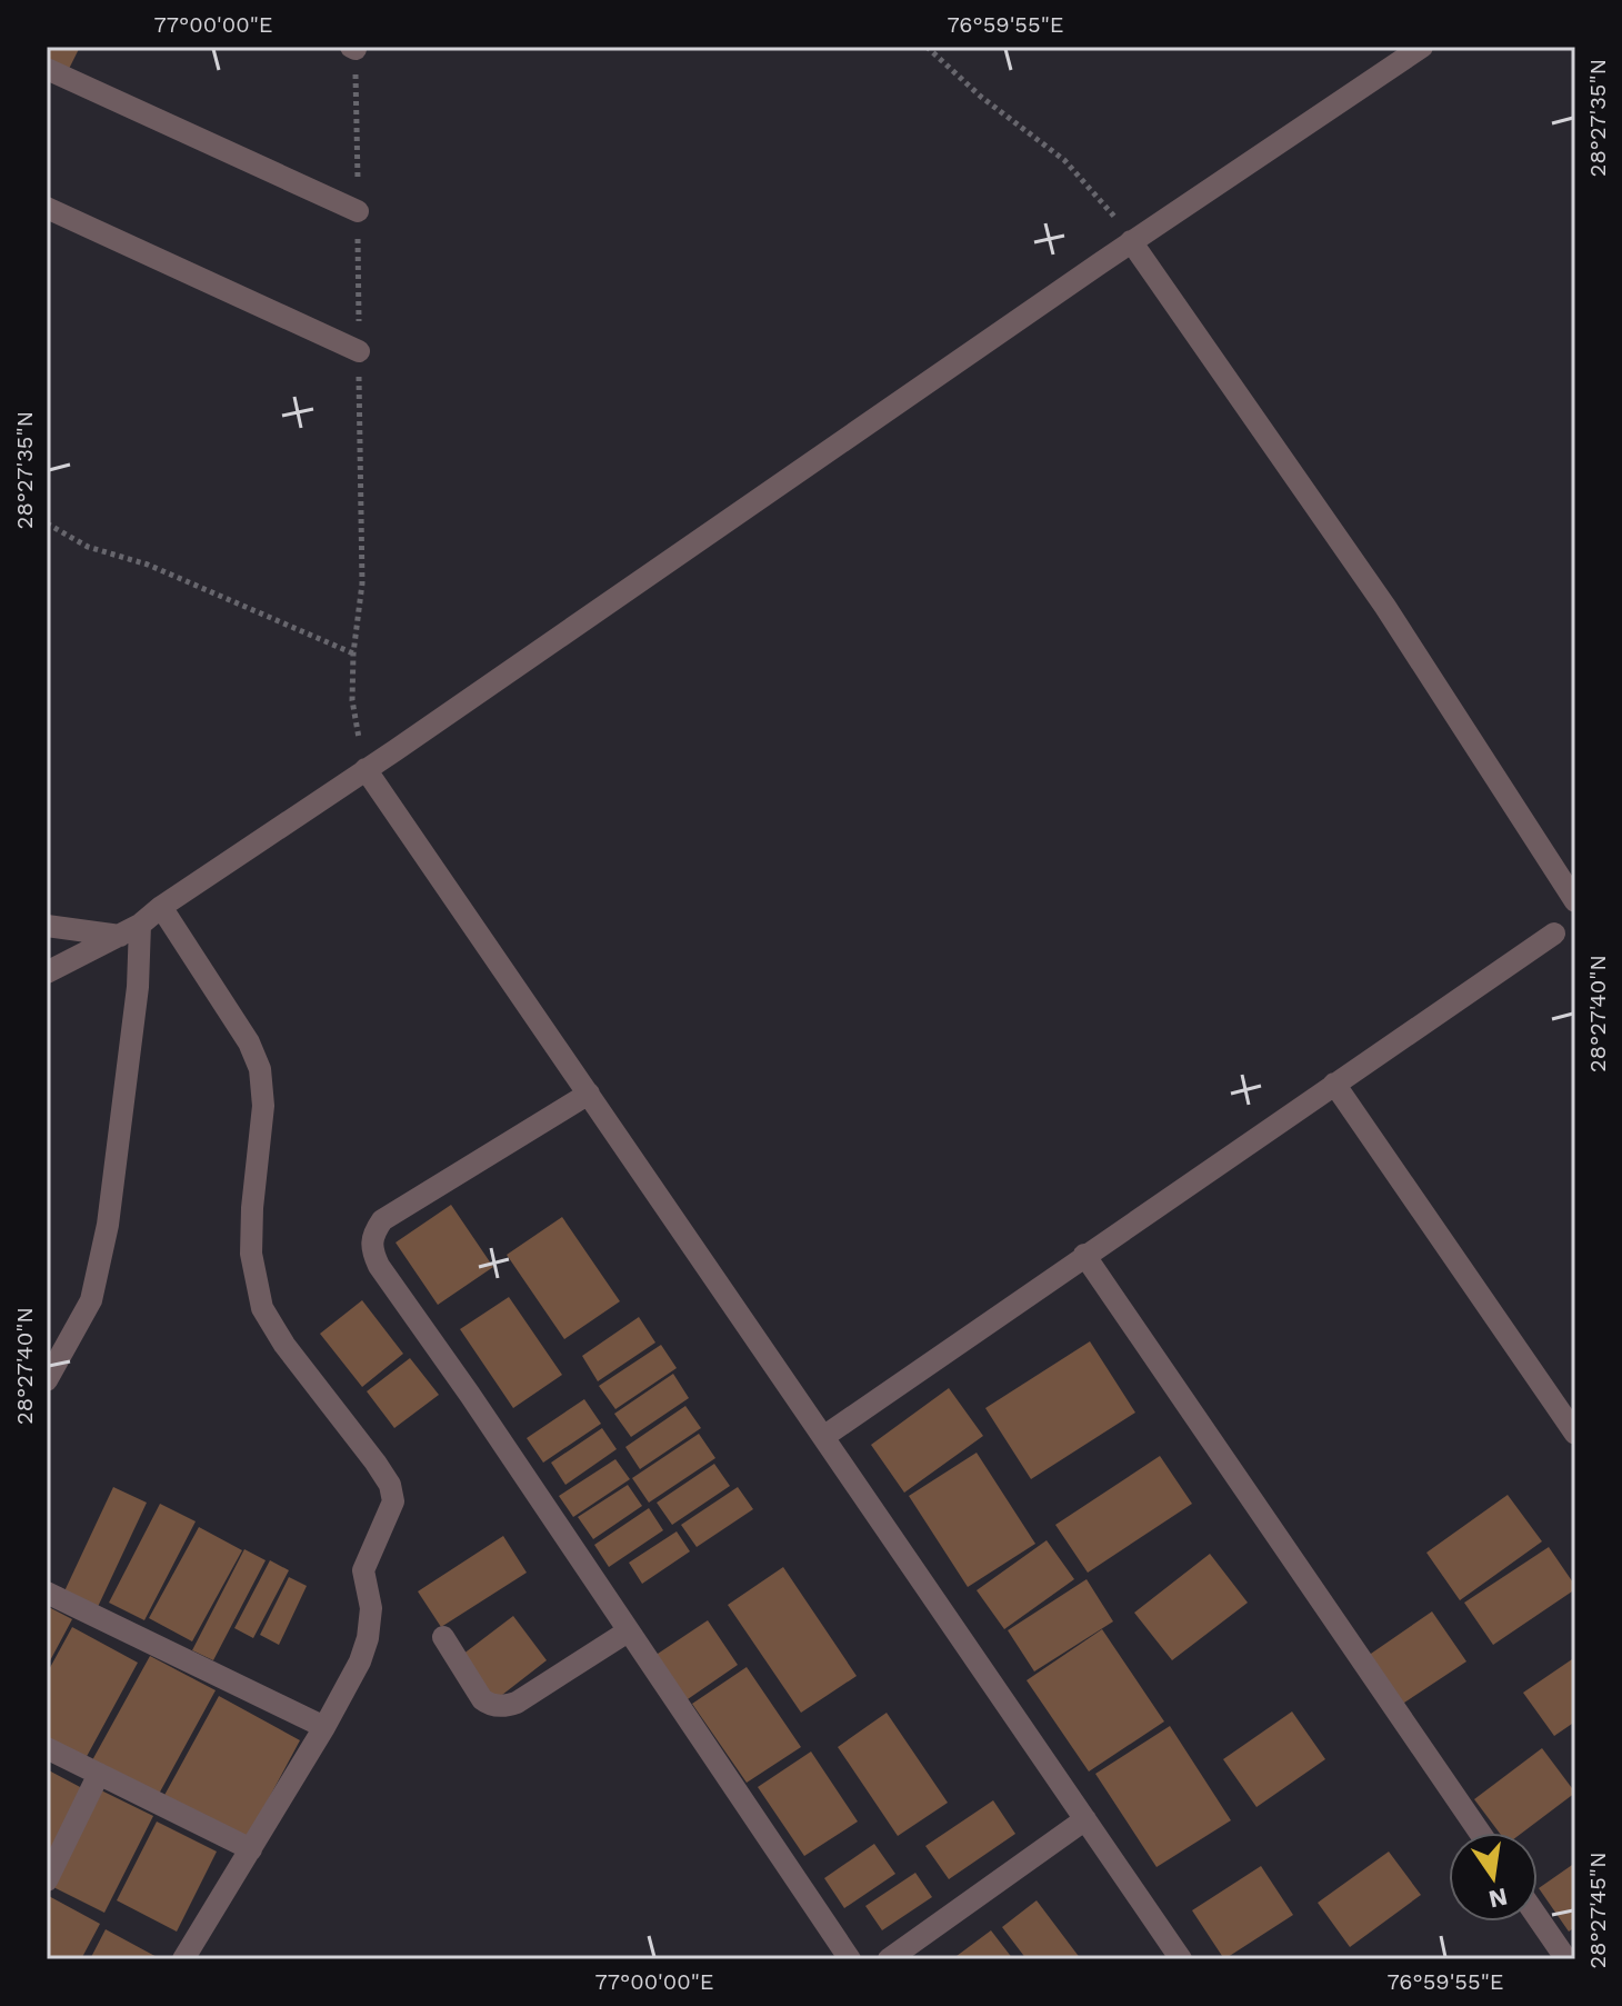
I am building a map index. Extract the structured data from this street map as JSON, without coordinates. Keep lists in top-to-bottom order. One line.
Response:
{"north":"bottom","coordinates":["77°00'00\"E","76°59'55\"E","28°27'35\"N","28°27'40\"N","28°27'45\"N"]}
